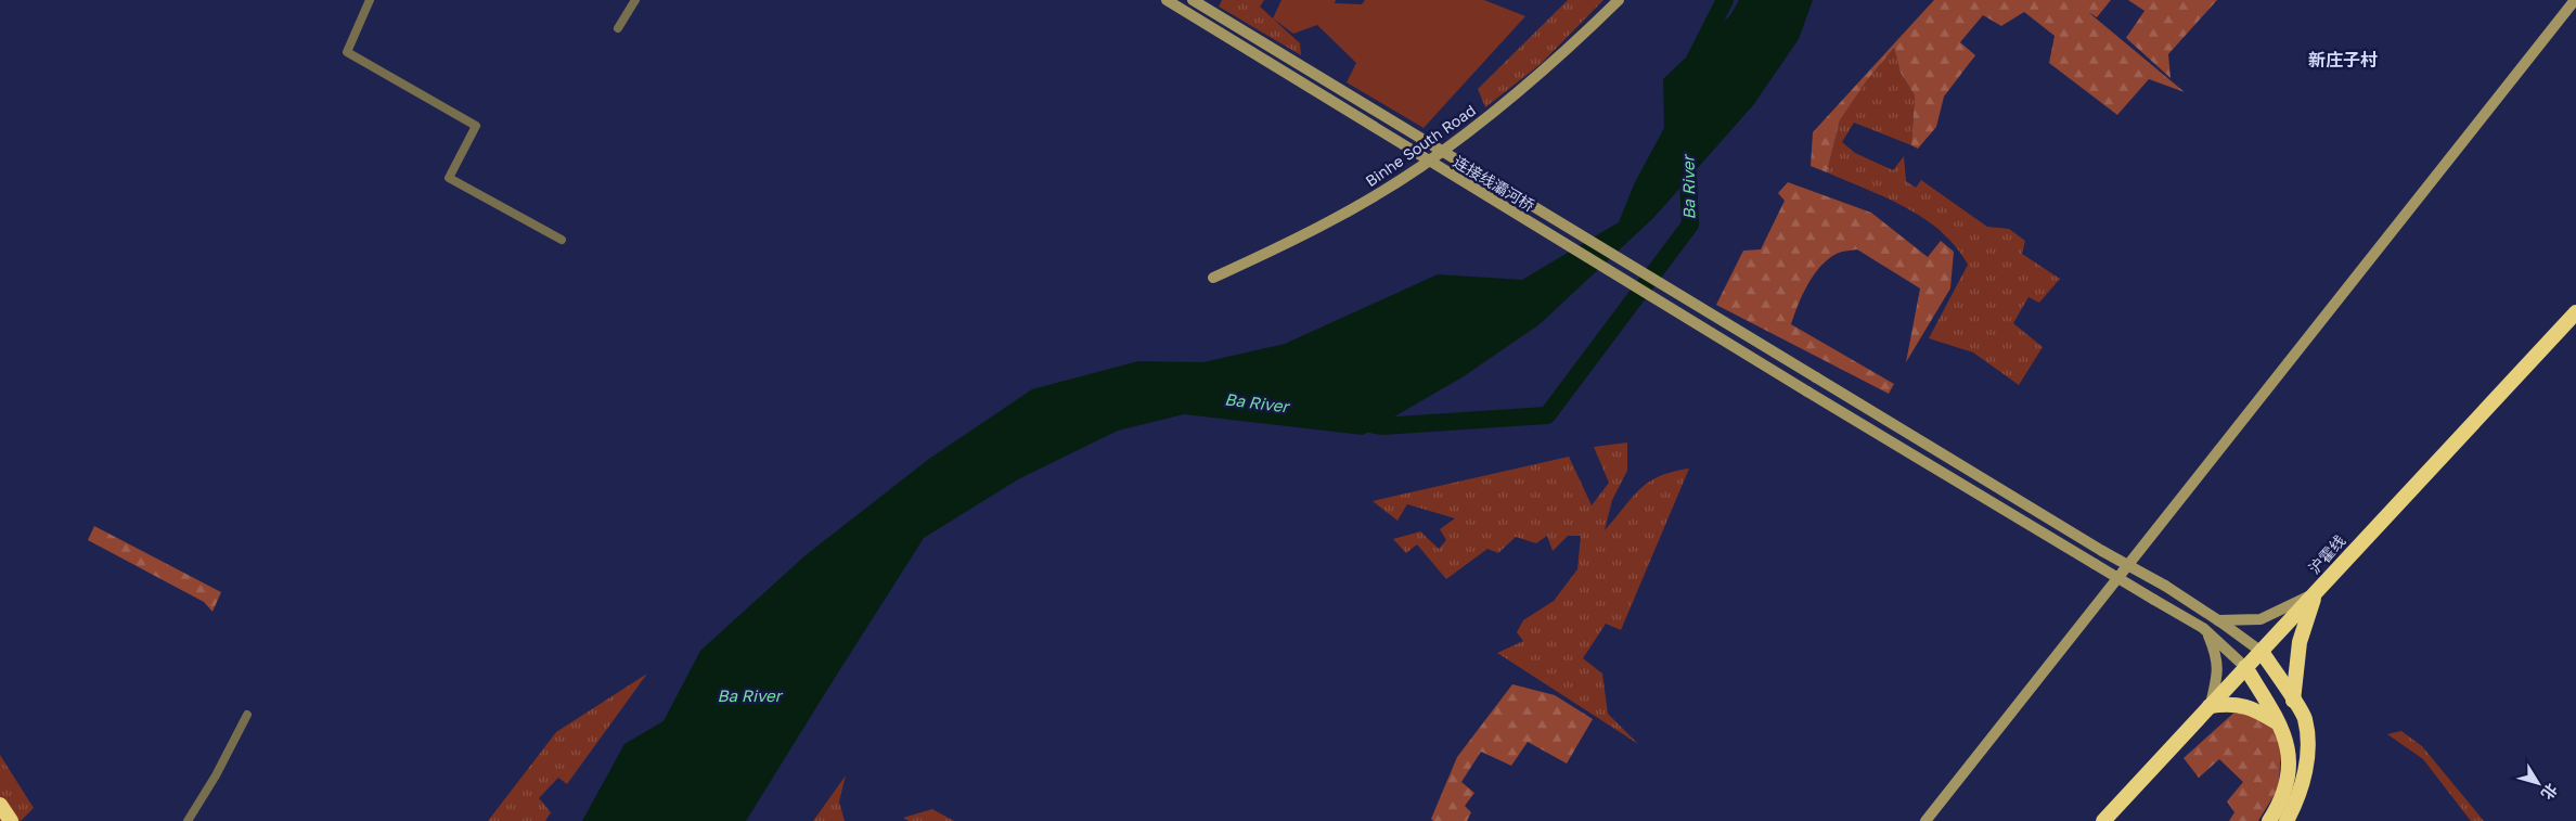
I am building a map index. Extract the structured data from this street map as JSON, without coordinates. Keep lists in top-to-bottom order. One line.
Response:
{"streets":{"highway":["沪霍线"],"main road":["Binhe South Road","连接线灞河桥"]},"crossings":[["连接线灞河桥","沪霍线"]],"districts":["新庄子村"],"water":["Ba River"],"north":"bottom right"}
